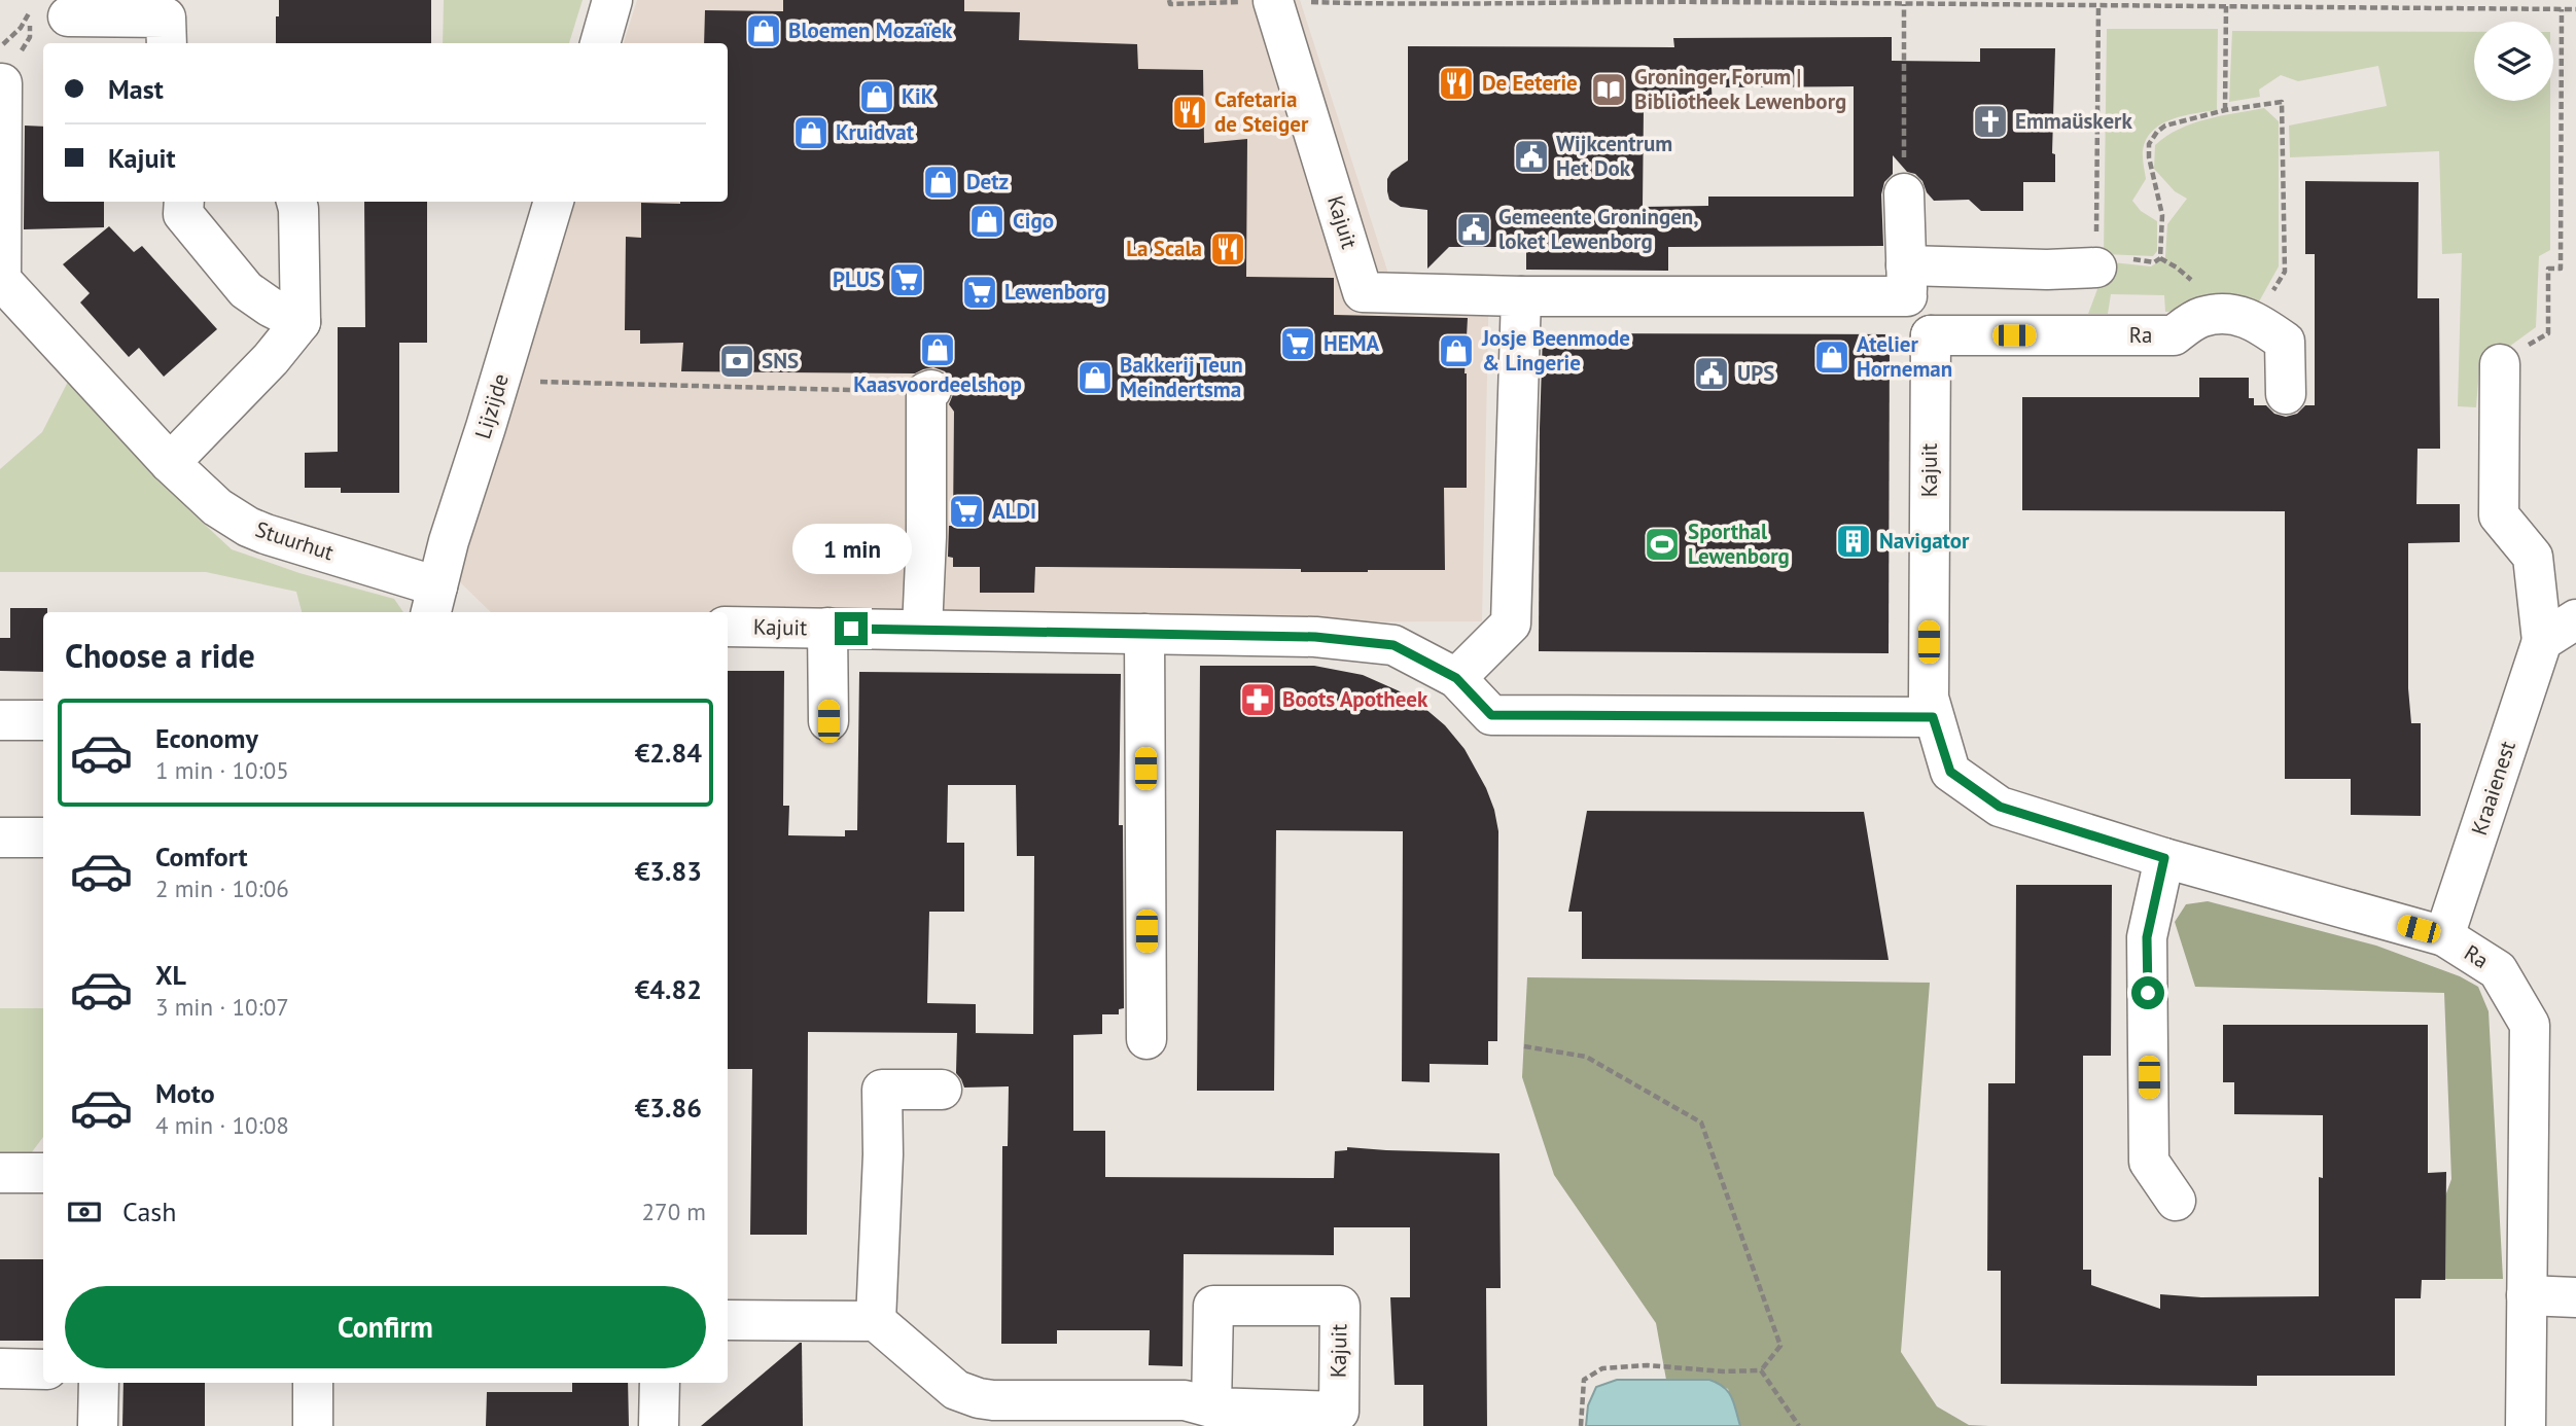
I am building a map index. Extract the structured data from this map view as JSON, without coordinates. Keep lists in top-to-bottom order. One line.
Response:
{"streets":{"street":["Kajuit","Ra","Lijzijde","Stuurhut","Kraaienest"]},"crossings":[["Kajuit","Ra"],["Ra","Kraaienest"],["Lijzijde","Stuurhut"]],"places":{"shop":["Bloemen Mozaïek","KiK","Kruidvat","Detz","Cigo","Kaasvoordeelshop","Josje Beenmode & Lingerie","Atelier Horneman","Bakkerij Teun Meindertsma"],"restaurant":["De Eeterie","Cafetaria de Steiger","La Scala"],"library":["Groninger Forum | Bibliotheek Lewenborg"],"church":["Emmaüskerk"],"public building":["Wijkcentrum Het Dok","Gemeente Groningen, loket Lewenborg","UPS"],"supermarket":["PLUS","Lewenborg","HEMA","ALDI"],"bank":["SNS"],"building":["Navigator"],"sports":["Sporthal Lewenborg"],"pharmacy":["Boots Apotheek"]},"page":{"banner":["Mast","Kajuit"],"bubble":"1 min","heading":"Choose a ride","list":[{"name":"Economy","note":"1 min · 10:05","value":"€2.84"},{"name":"Comfort","note":"2 min · 10:06","value":"€3.83"},{"name":"XL","note":"3 min · 10:07","value":"€4.82"},{"name":"Moto","note":"4 min · 10:08","value":"€3.86"}],"pay":["Cash","270 m"],"buttons":"Confirm"}}
